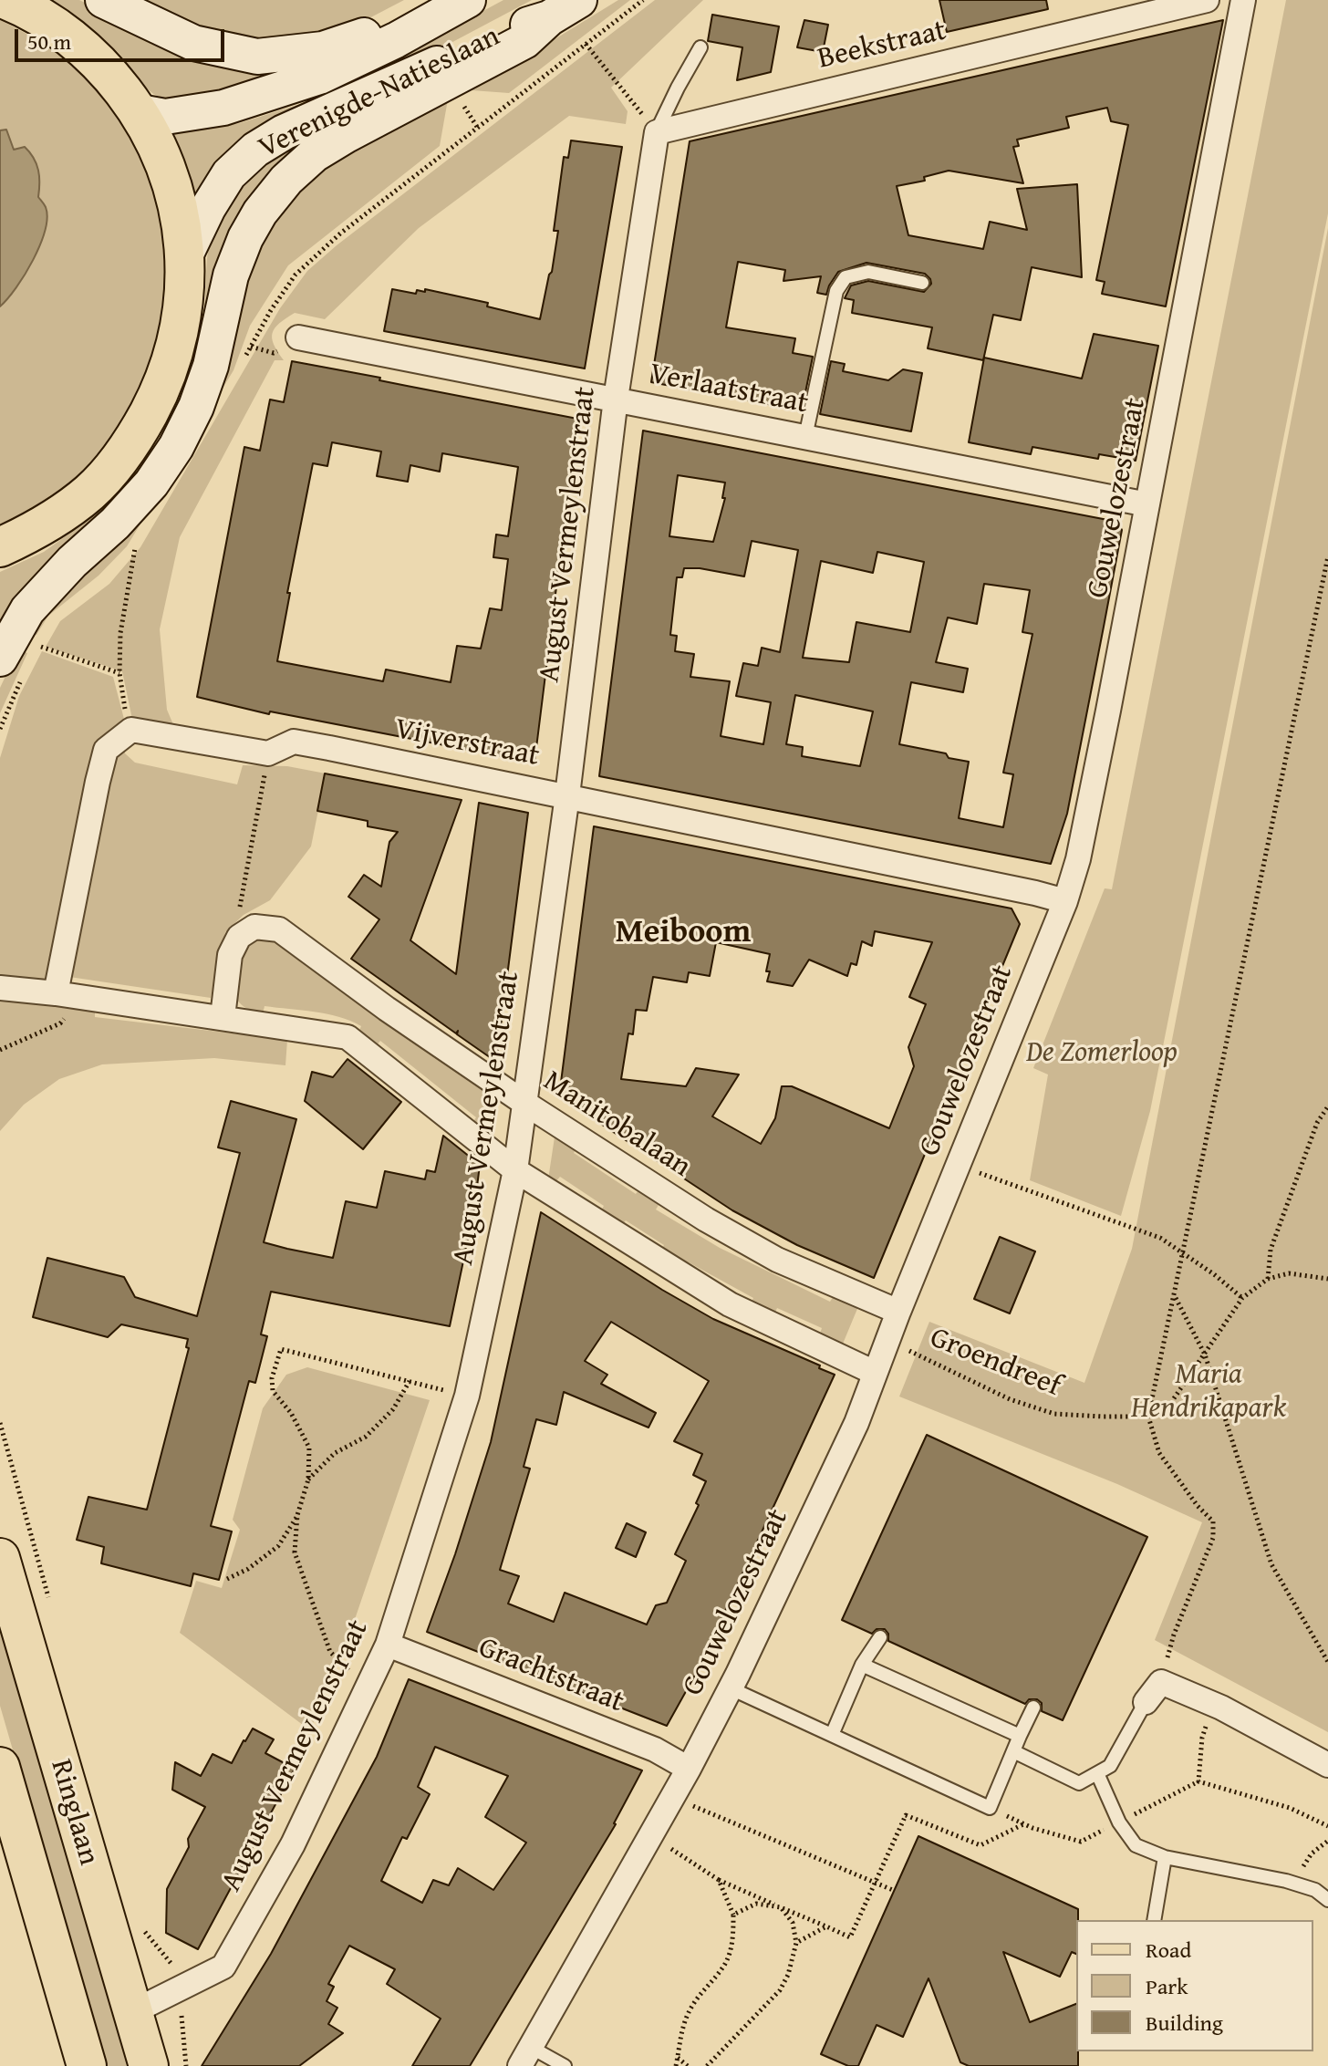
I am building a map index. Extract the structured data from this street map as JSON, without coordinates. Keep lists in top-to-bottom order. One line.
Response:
{"streets":{"main road":["Verenigde-Natieslaan","Ringlaan"],"street":["Beekstraat","Verlaatstraat","Gouwelozestraat","August Vermeylenstraat","Vijverstraat","Manitobalaan","Grachtstraat"],"path":["Groendreef"]},"crossings":[["Beekstraat","August Vermeylenstraat"],["Verlaatstraat","Gouwelozestraat"],["Verlaatstraat","August Vermeylenstraat"],["Gouwelozestraat","Vijverstraat"],["Gouwelozestraat","Manitobalaan"],["Gouwelozestraat","Groendreef"],["Gouwelozestraat","Grachtstraat"],["August Vermeylenstraat","Vijverstraat"],["August Vermeylenstraat","Manitobalaan"],["August Vermeylenstraat","Grachtstraat"],["August Vermeylenstraat","Ringlaan"]],"districts":["Meiboom"],"parks":["De Zomerloop","Maria Hendrikapark"],"legend":["Road","Park","Building"],"scale_bar":"50 m"}
